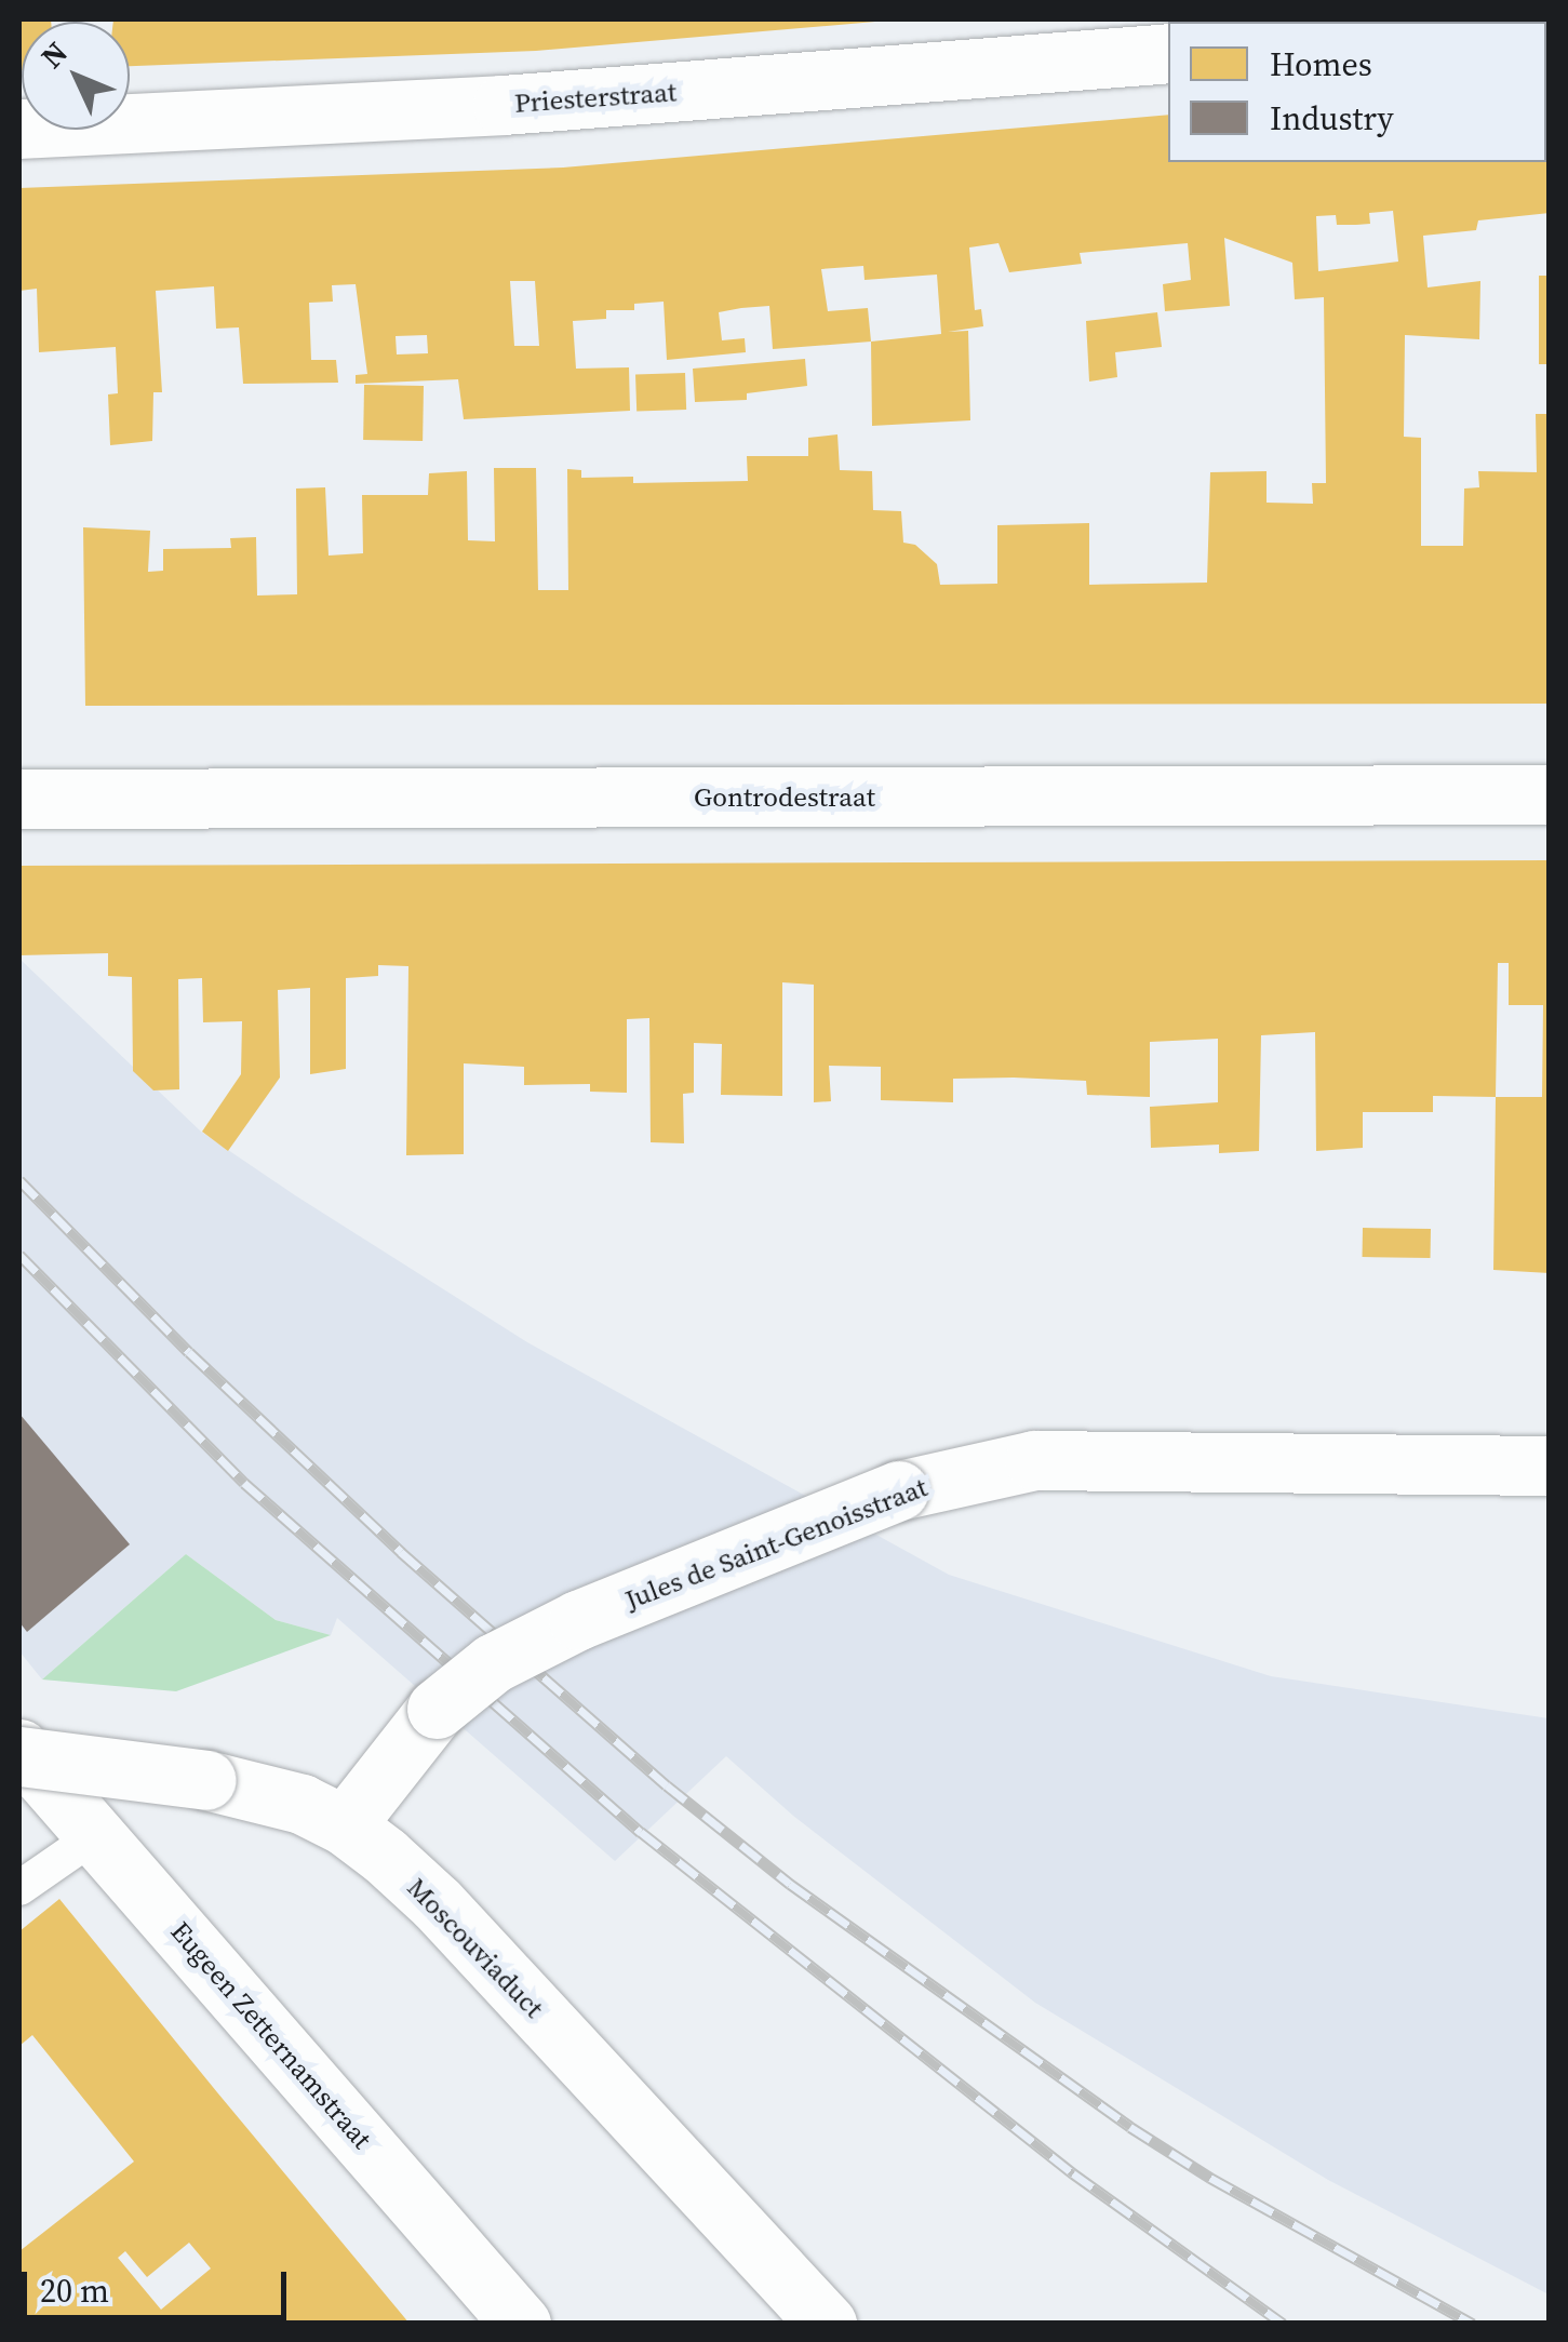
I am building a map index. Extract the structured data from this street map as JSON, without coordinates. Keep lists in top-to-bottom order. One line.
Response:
{"streets":{"street":["Priesterstraat","Gontrodestraat","Jules de Saint-Genoisstraat","Moscouviaduct","Eugeen Zetternamstraat"]},"crossings":[["Jules de Saint-Genoisstraat","Moscouviaduct"],["Moscouviaduct","Eugeen Zetternamstraat"]],"legend":["Homes","Industry"],"scale_bar":"20 m","north":"top left"}
